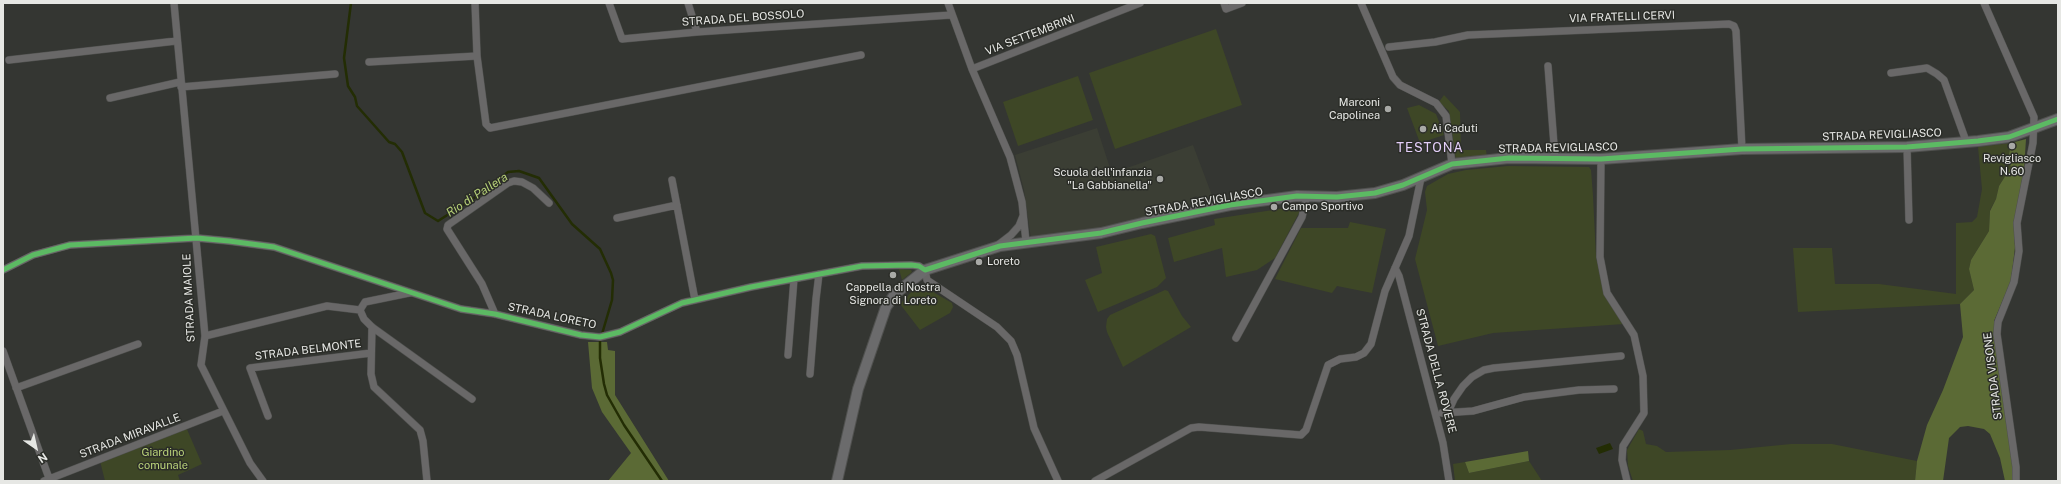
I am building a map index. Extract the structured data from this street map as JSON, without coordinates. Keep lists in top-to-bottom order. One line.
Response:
{"streets":{"street":["VIA FRATELLI CERVI","STRADA DEL BOSSOLO","VIA SETTEMBRINI","STRADA REVIGLIASCO","STRADA MAIOLE","STRADA LORETO","STRADA BELMONTE","STRADA DELLA ROVERE","STRADA VISONE","STRADA MIRAVALLE"]},"crossings":[["VIA FRATELLI CERVI","STRADA REVIGLIASCO"],["STRADA REVIGLIASCO","STRADA LORETO"],["STRADA REVIGLIASCO","STRADA VISONE"],["STRADA MAIOLE","STRADA LORETO"],["STRADA MAIOLE","STRADA MIRAVALLE"]],"districts":["TESTONA"],"water":["Rio di Pallera"],"parks":["Giardino comunale"],"places":["Marconi Capolinea","Ai Caduti","Revigliasco N.60","Scuola dell'infanzia \"La Gabbianella\"","Campo Sportivo","Loreto","Cappella di Nostra Signora di Loreto"],"north":"bottom right"}
